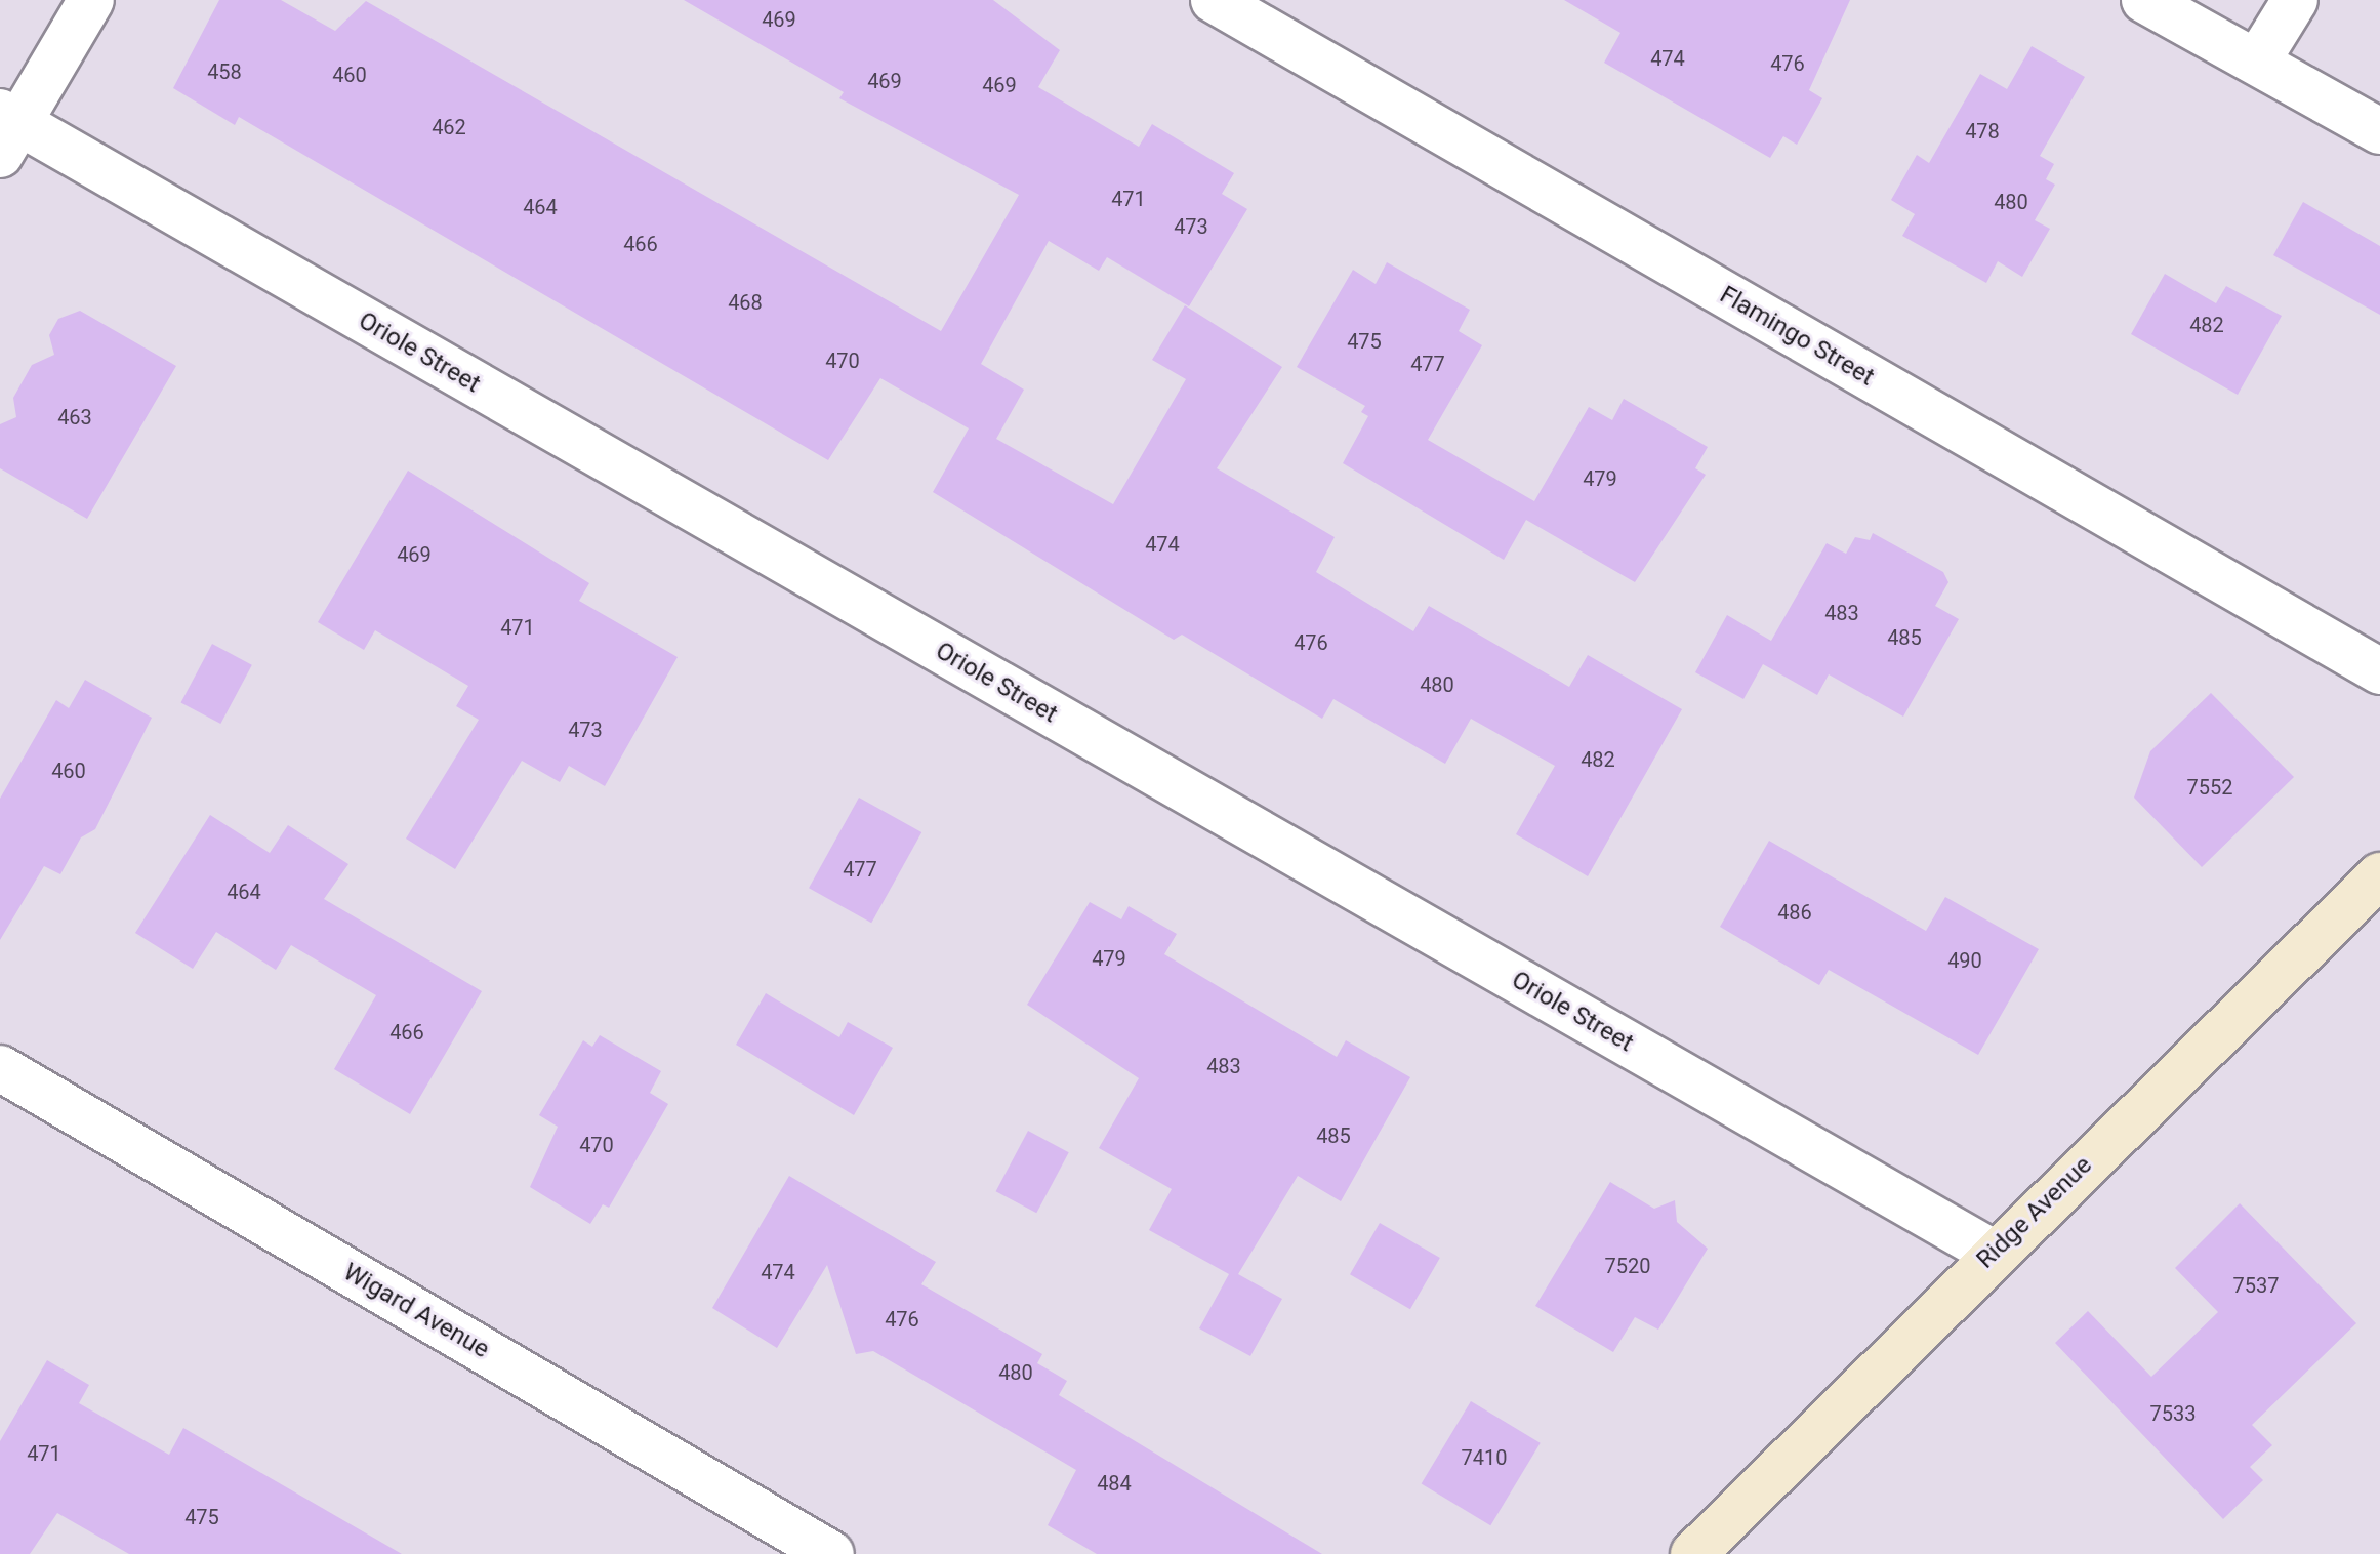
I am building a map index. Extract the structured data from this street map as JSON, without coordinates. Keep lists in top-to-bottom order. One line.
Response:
{"streets":{"main road":["Ridge Avenue"],"street":["Flamingo Street","Oriole Street","Wigard Avenue"]},"crossings":[["Oriole Street","Ridge Avenue"]],"house_numbers":["469","474","476","458","460","469","469","462","478","471","480","464","473","466","468","482","475","470","477","463","479","474","469","483","471","485","476","480","473","482","460","7552","477","464","486","479","490","466","483","485","470","7520","474","7537","476","480","7533","471","7410","484","475"]}
